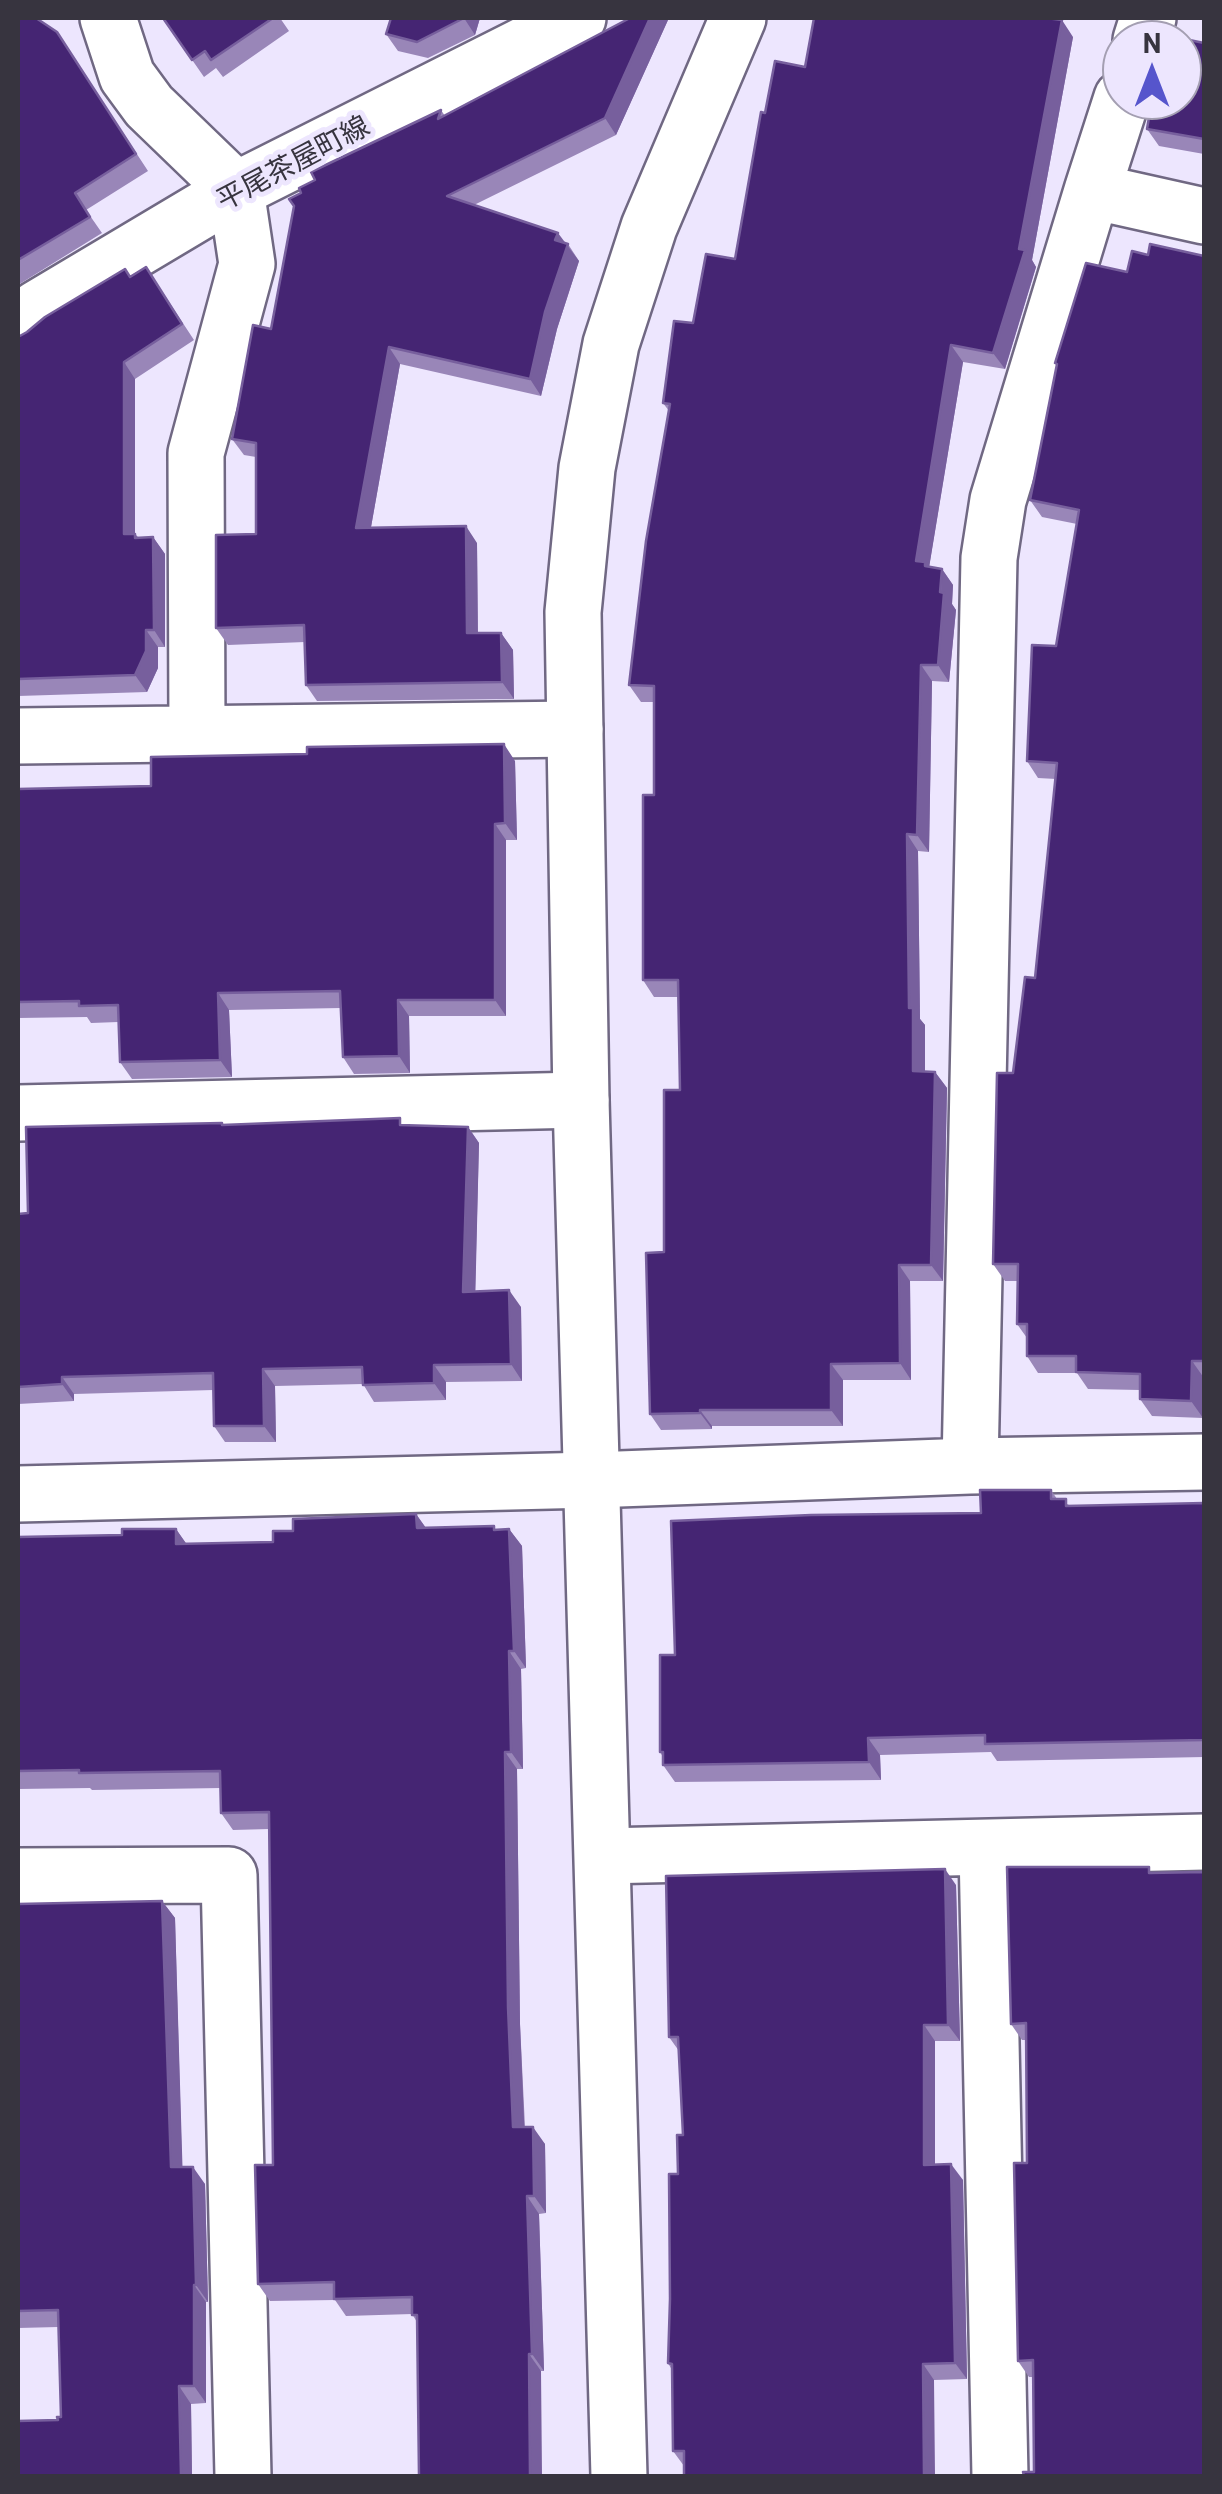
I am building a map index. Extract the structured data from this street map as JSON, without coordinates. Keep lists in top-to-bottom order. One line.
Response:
{"streets":{"street":["平尾茶屋町線"]},"north":"top"}
